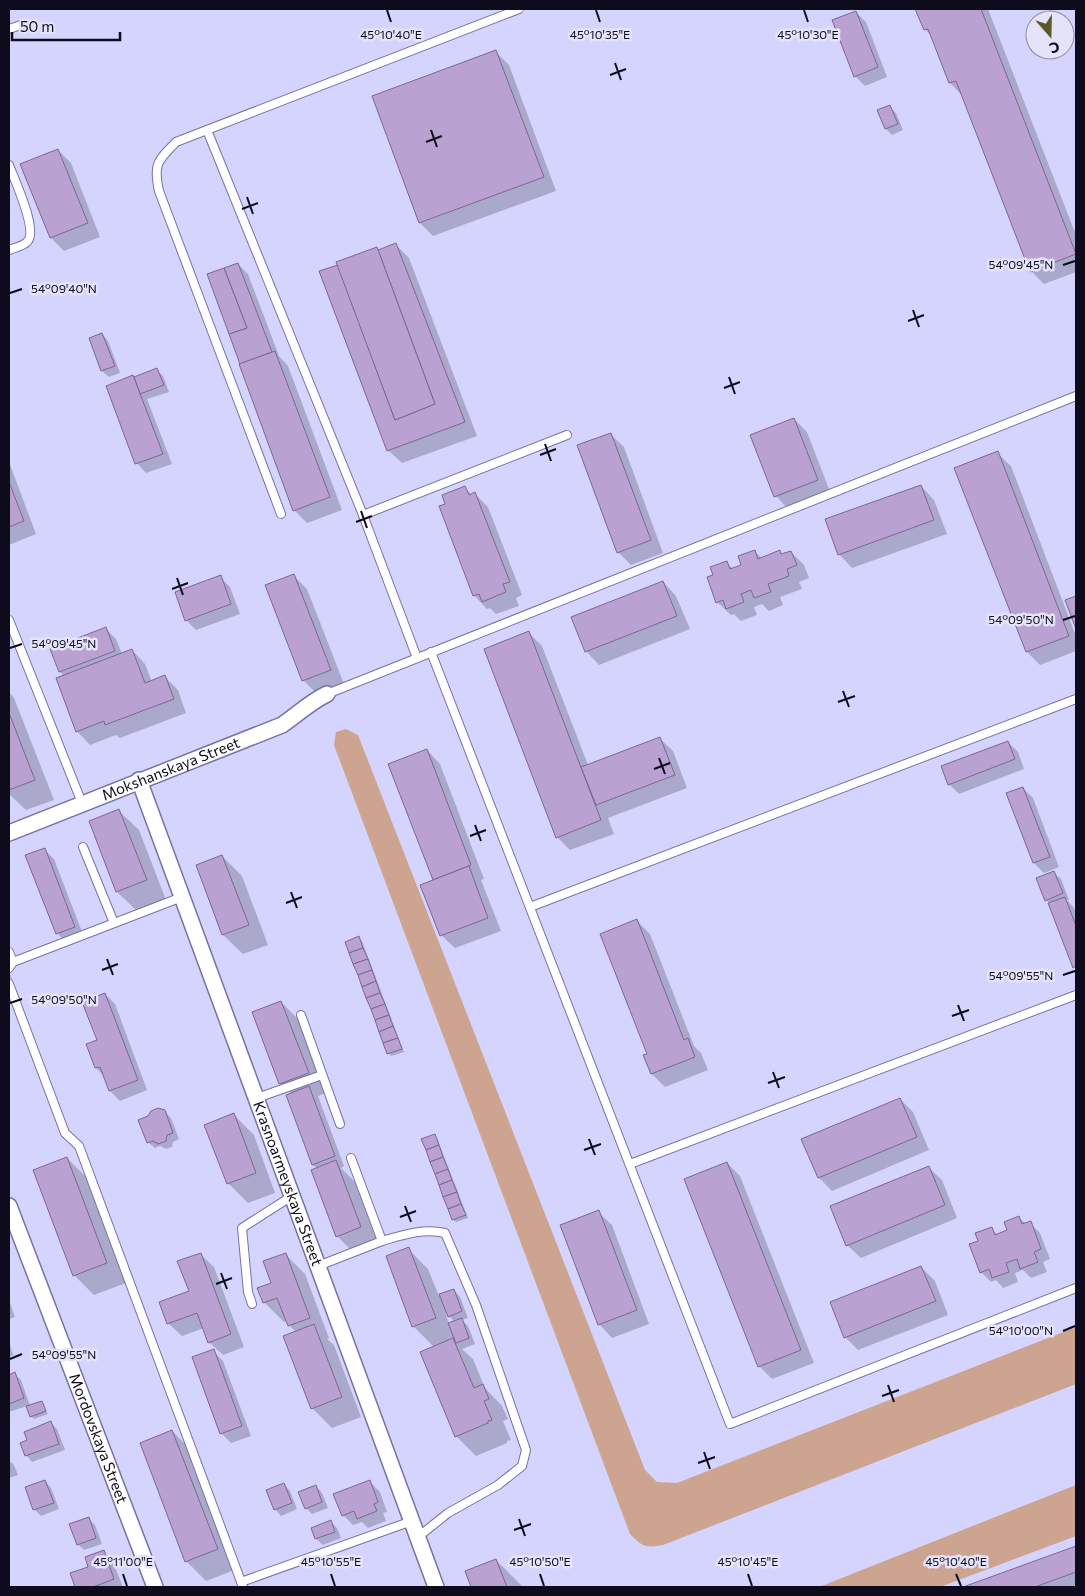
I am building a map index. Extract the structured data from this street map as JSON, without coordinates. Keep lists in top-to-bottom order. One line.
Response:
{"streets":{"street":["Mokshanskaya Street","Krasnoarmeyskaya Street","Mordovskaya Street"]},"crossings":[["Mokshanskaya Street","Krasnoarmeyskaya Street"]],"scale_bar":"50 m","north":"bottom","coordinates":["45°10'40\"E","45°10'35\"E","45°10'30\"E","54°09'45\"N","54°09'40\"N","54°09'50\"N","54°09'55\"N","54°10'00\"N","45°11'00\"E","45°10'55\"E","45°10'50\"E","45°10'45\"E"]}
